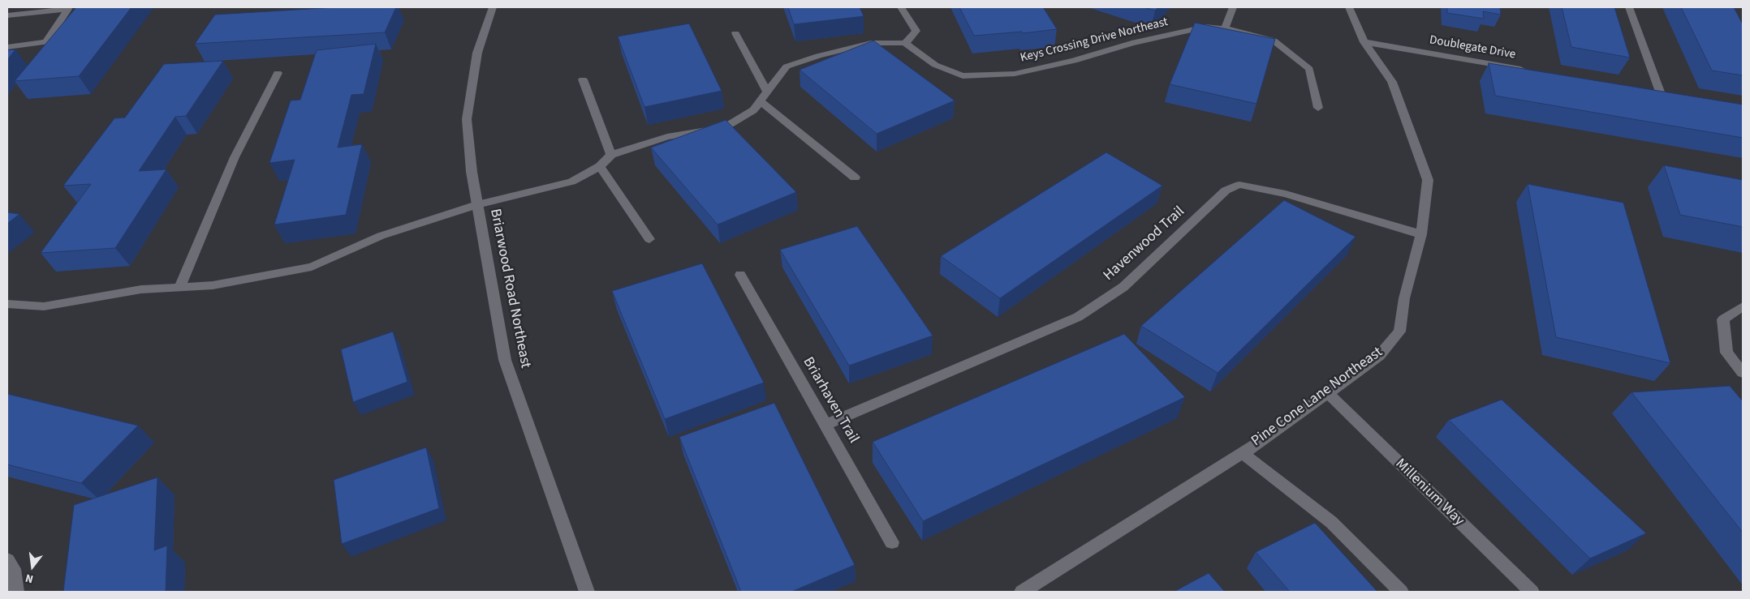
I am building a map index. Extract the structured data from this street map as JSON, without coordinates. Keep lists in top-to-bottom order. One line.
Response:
{"streets":{"street":["Keys Crossing Drive Northeast","Doublegate Drive","Havenwood Trail","Briarwood Road Northeast","Pine Cone Lane Northeast","Briarhaven Trail","Millenium Way"]},"crossings":[["Doublegate Drive","Pine Cone Lane Northeast"],["Havenwood Trail","Pine Cone Lane Northeast"],["Havenwood Trail","Briarhaven Trail"],["Pine Cone Lane Northeast","Millenium Way"]],"north":"bottom"}
